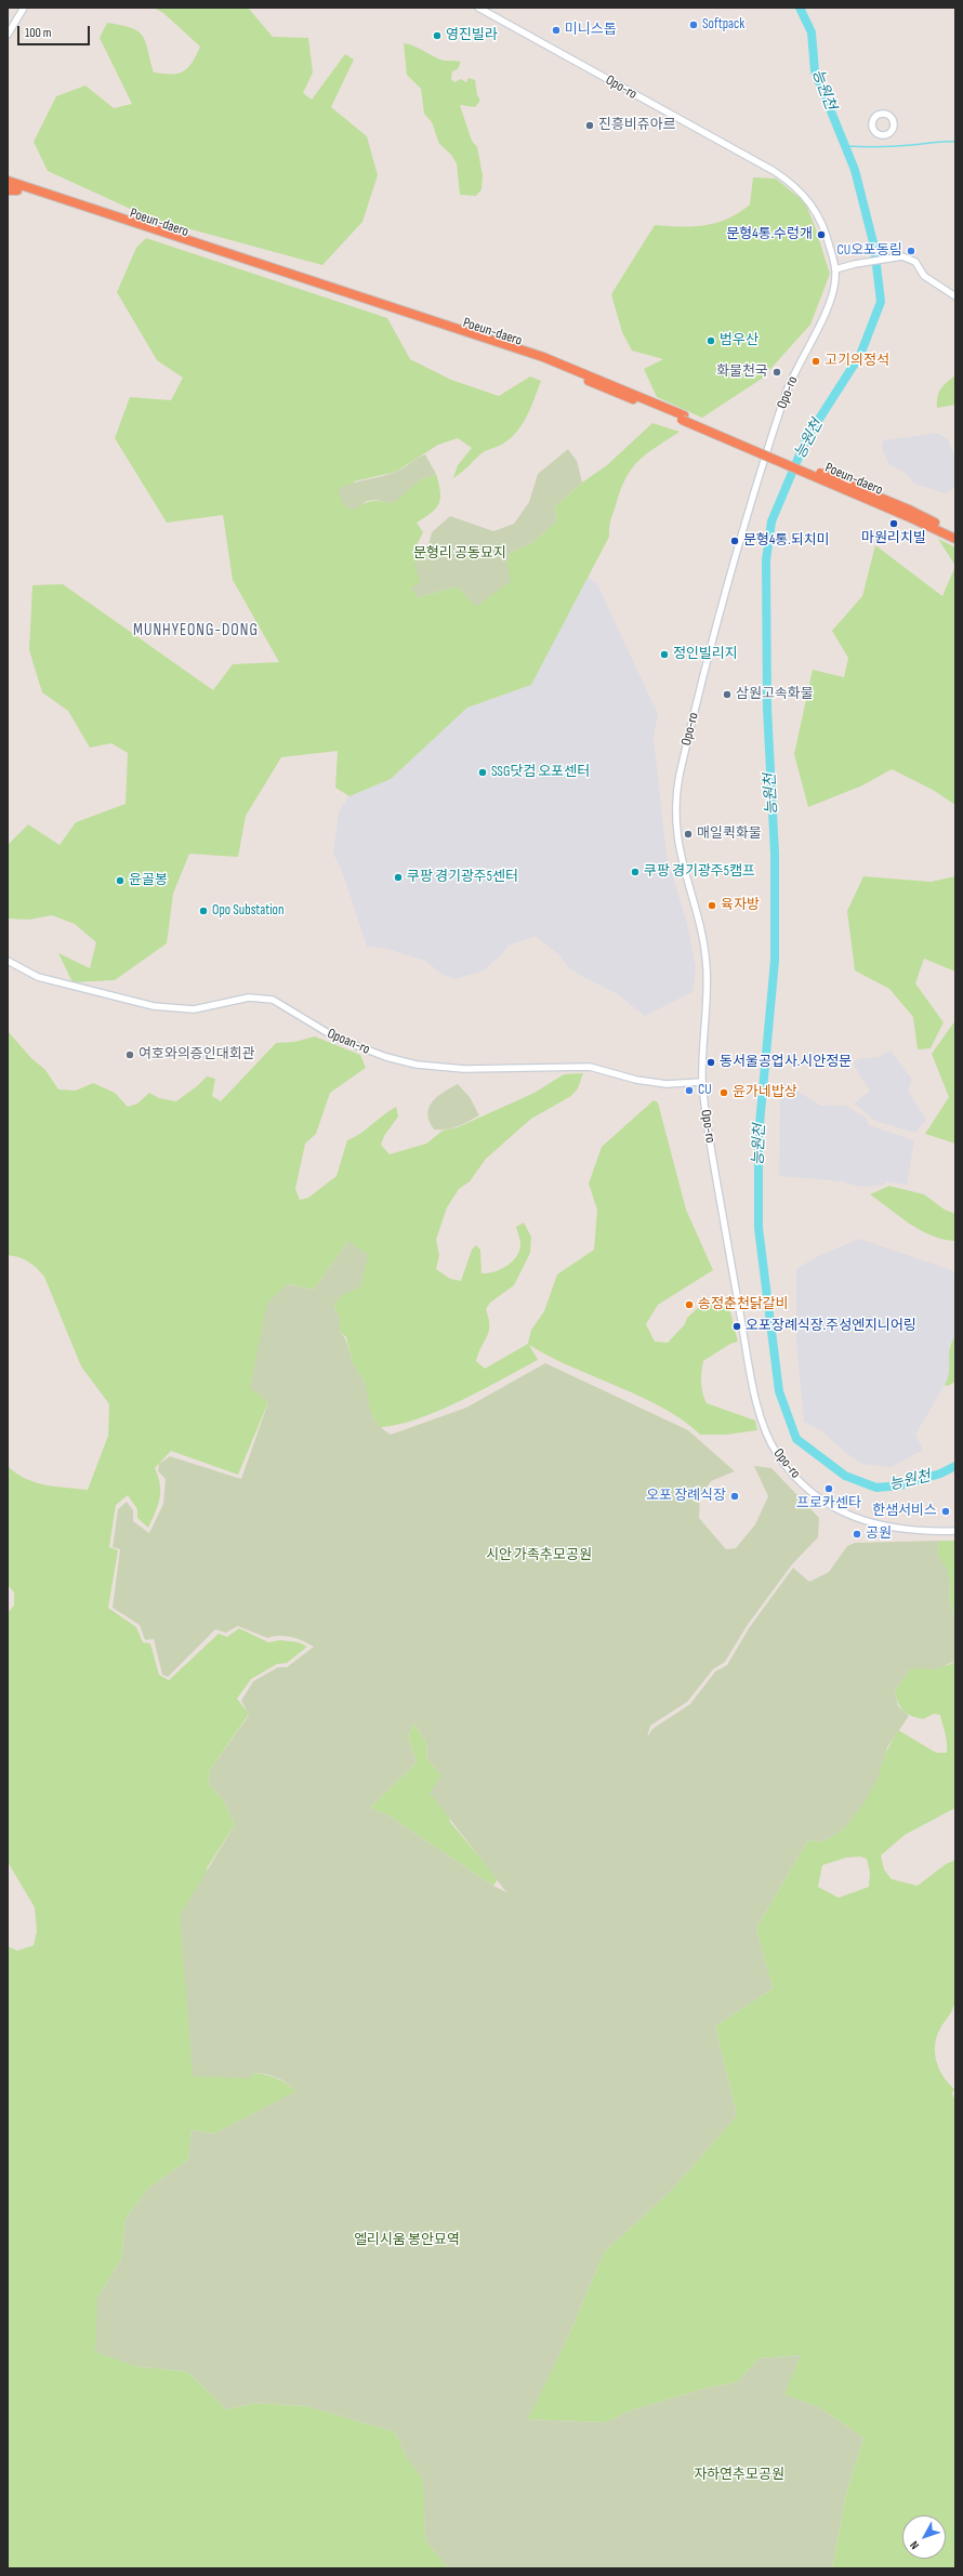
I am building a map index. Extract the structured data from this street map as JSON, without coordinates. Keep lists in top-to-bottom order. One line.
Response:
{"streets":{"highway":["Poeun-daero"],"street":["Opo-ro","Opoan-ro"]},"crossings":[["Opo-ro","Opoan-ro"]],"districts":["MUNHYEONG-DONG"],"water":["능원천"],"parks":["문형리 공동묘지","시안 가족추모공원","엘리시움 봉안묘역","자하연추모공원"],"places":["Softpack","미니스톱","영진빌라","진흥비쥬아르","문형4통.수렁개","CU오포동림","범우산","고기의정석","화물천국","마원리치빌","문형4통.되치미","정인빌리지","삼원고속화물","SSG닷컴 오포센터","매일퀵화물","쿠팡 경기광주5캠프","쿠팡 경기광주5센터","윤골봉","육자방","Opo Substation","여호와의증인대회관","동서울공업사.시안정문","CU","윤가네밥상","송정춘천닭갈비","오포장례식장.주성엔지니어링","프로카센타","오포 장례식장","한샘서비스","공원"],"scale_bar":"100 m","north":"bottom left"}
